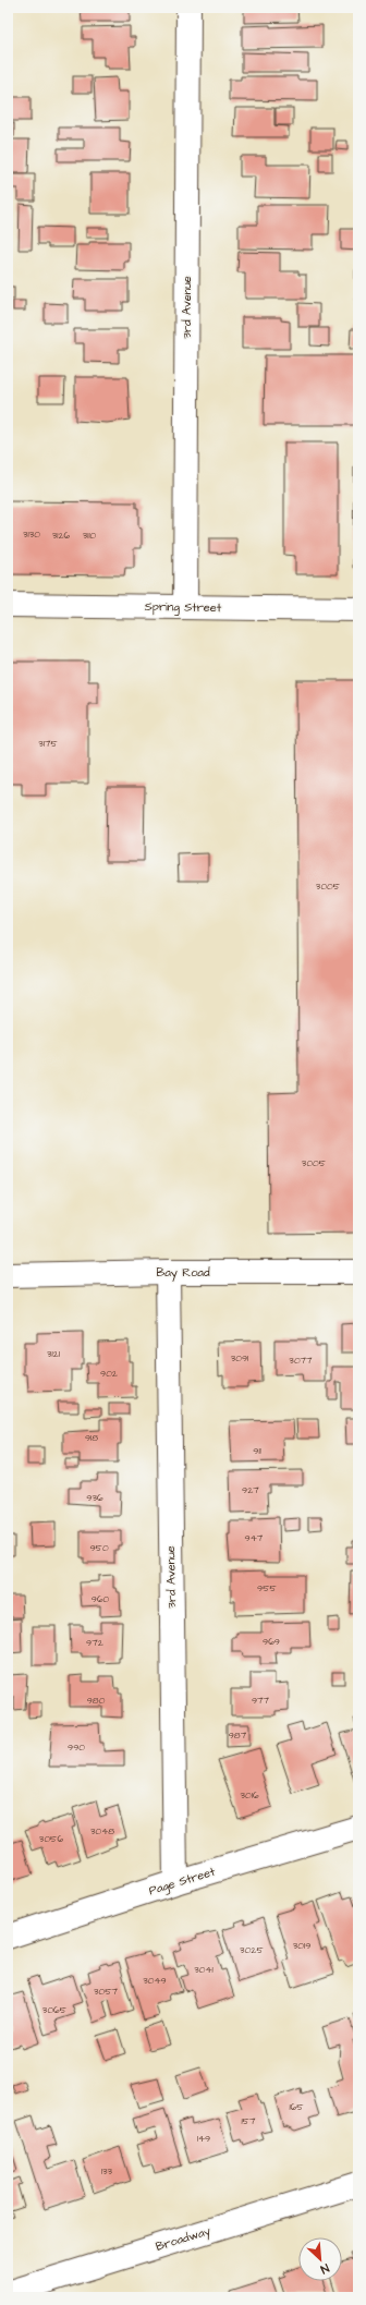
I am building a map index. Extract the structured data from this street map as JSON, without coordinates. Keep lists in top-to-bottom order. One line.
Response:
{"streets":{"street":["3rd Avenue","Spring Street","Bay Road","Page Street","Broadway"]},"crossings":[["3rd Avenue","Spring Street"],["3rd Avenue","Bay Road"],["3rd Avenue","Page Street"]],"house_numbers":["3130","3126","3110","3175","3005","3005","3121","3091","3077","902","918","911","927","936","947","950","955","960","969","972","980","977","987","990","3016","3048","3056","3019","3025","3041","3049","3057","3065","165","157","149","133"],"north":"bottom right"}
